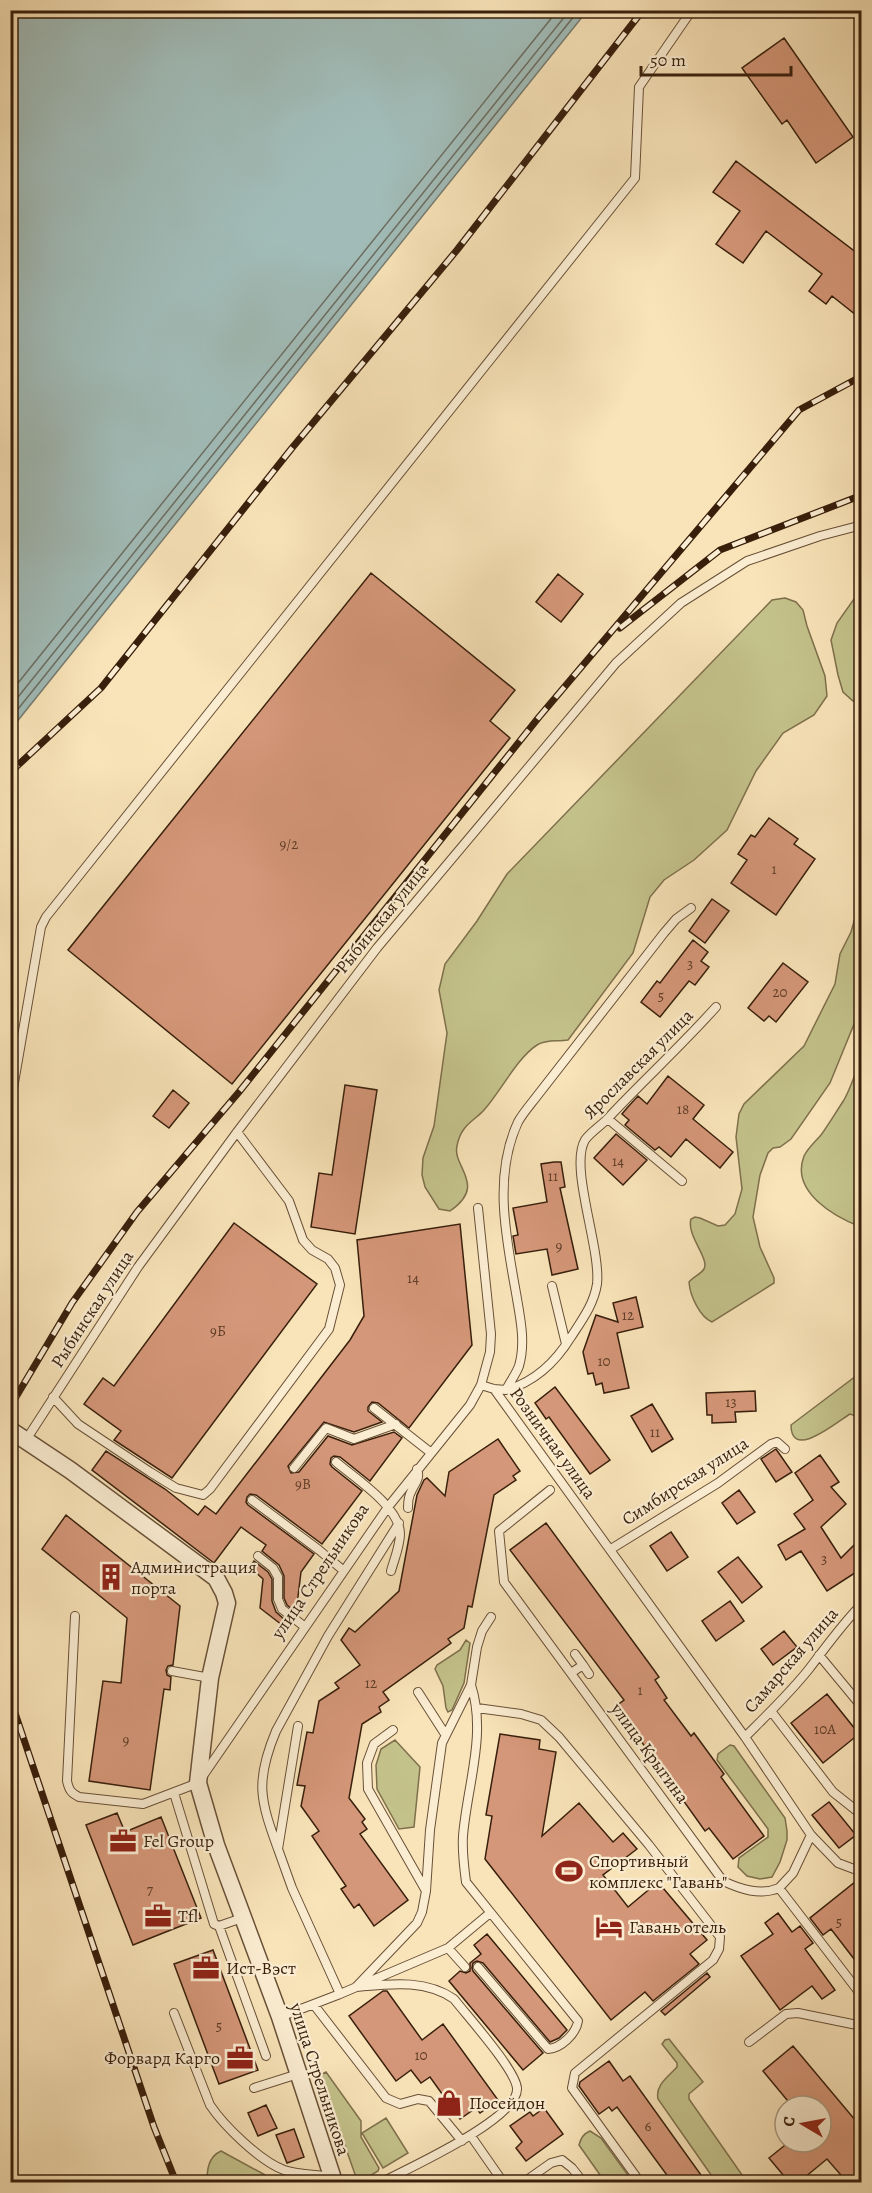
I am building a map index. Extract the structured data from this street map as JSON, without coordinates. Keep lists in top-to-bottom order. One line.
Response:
{"streets":{"street":["улица Стрельникова"],"lane":["Рыбинская улица","Ярославская улица","Розничная улица","Симбирская улица","Самарская улица","улица Крыгина"]},"crossings":[["Рыбинская улица","улица Стрельникова"],["Ярославская улица","Розничная улица"],["Розничная улица","Симбирская улица"],["Розничная улица","Самарская улица"]],"places":{"building":["Администрация порта"],"office":["Fel Group","Tfl","Ист-Вэст","Форвард Карго"],"sports":["Спортивный комплекс \"Гавань\""],"hotel":["Гавань отель"],"shop":["Посейдон"]},"house_numbers":["9/2","1","3","20","5","18","14","11","9","14","12","9Б","10","13","11","9В","3","12","1","10А","9","7","5","5","10","6"],"scale_bar":"50 m","north":"left"}
